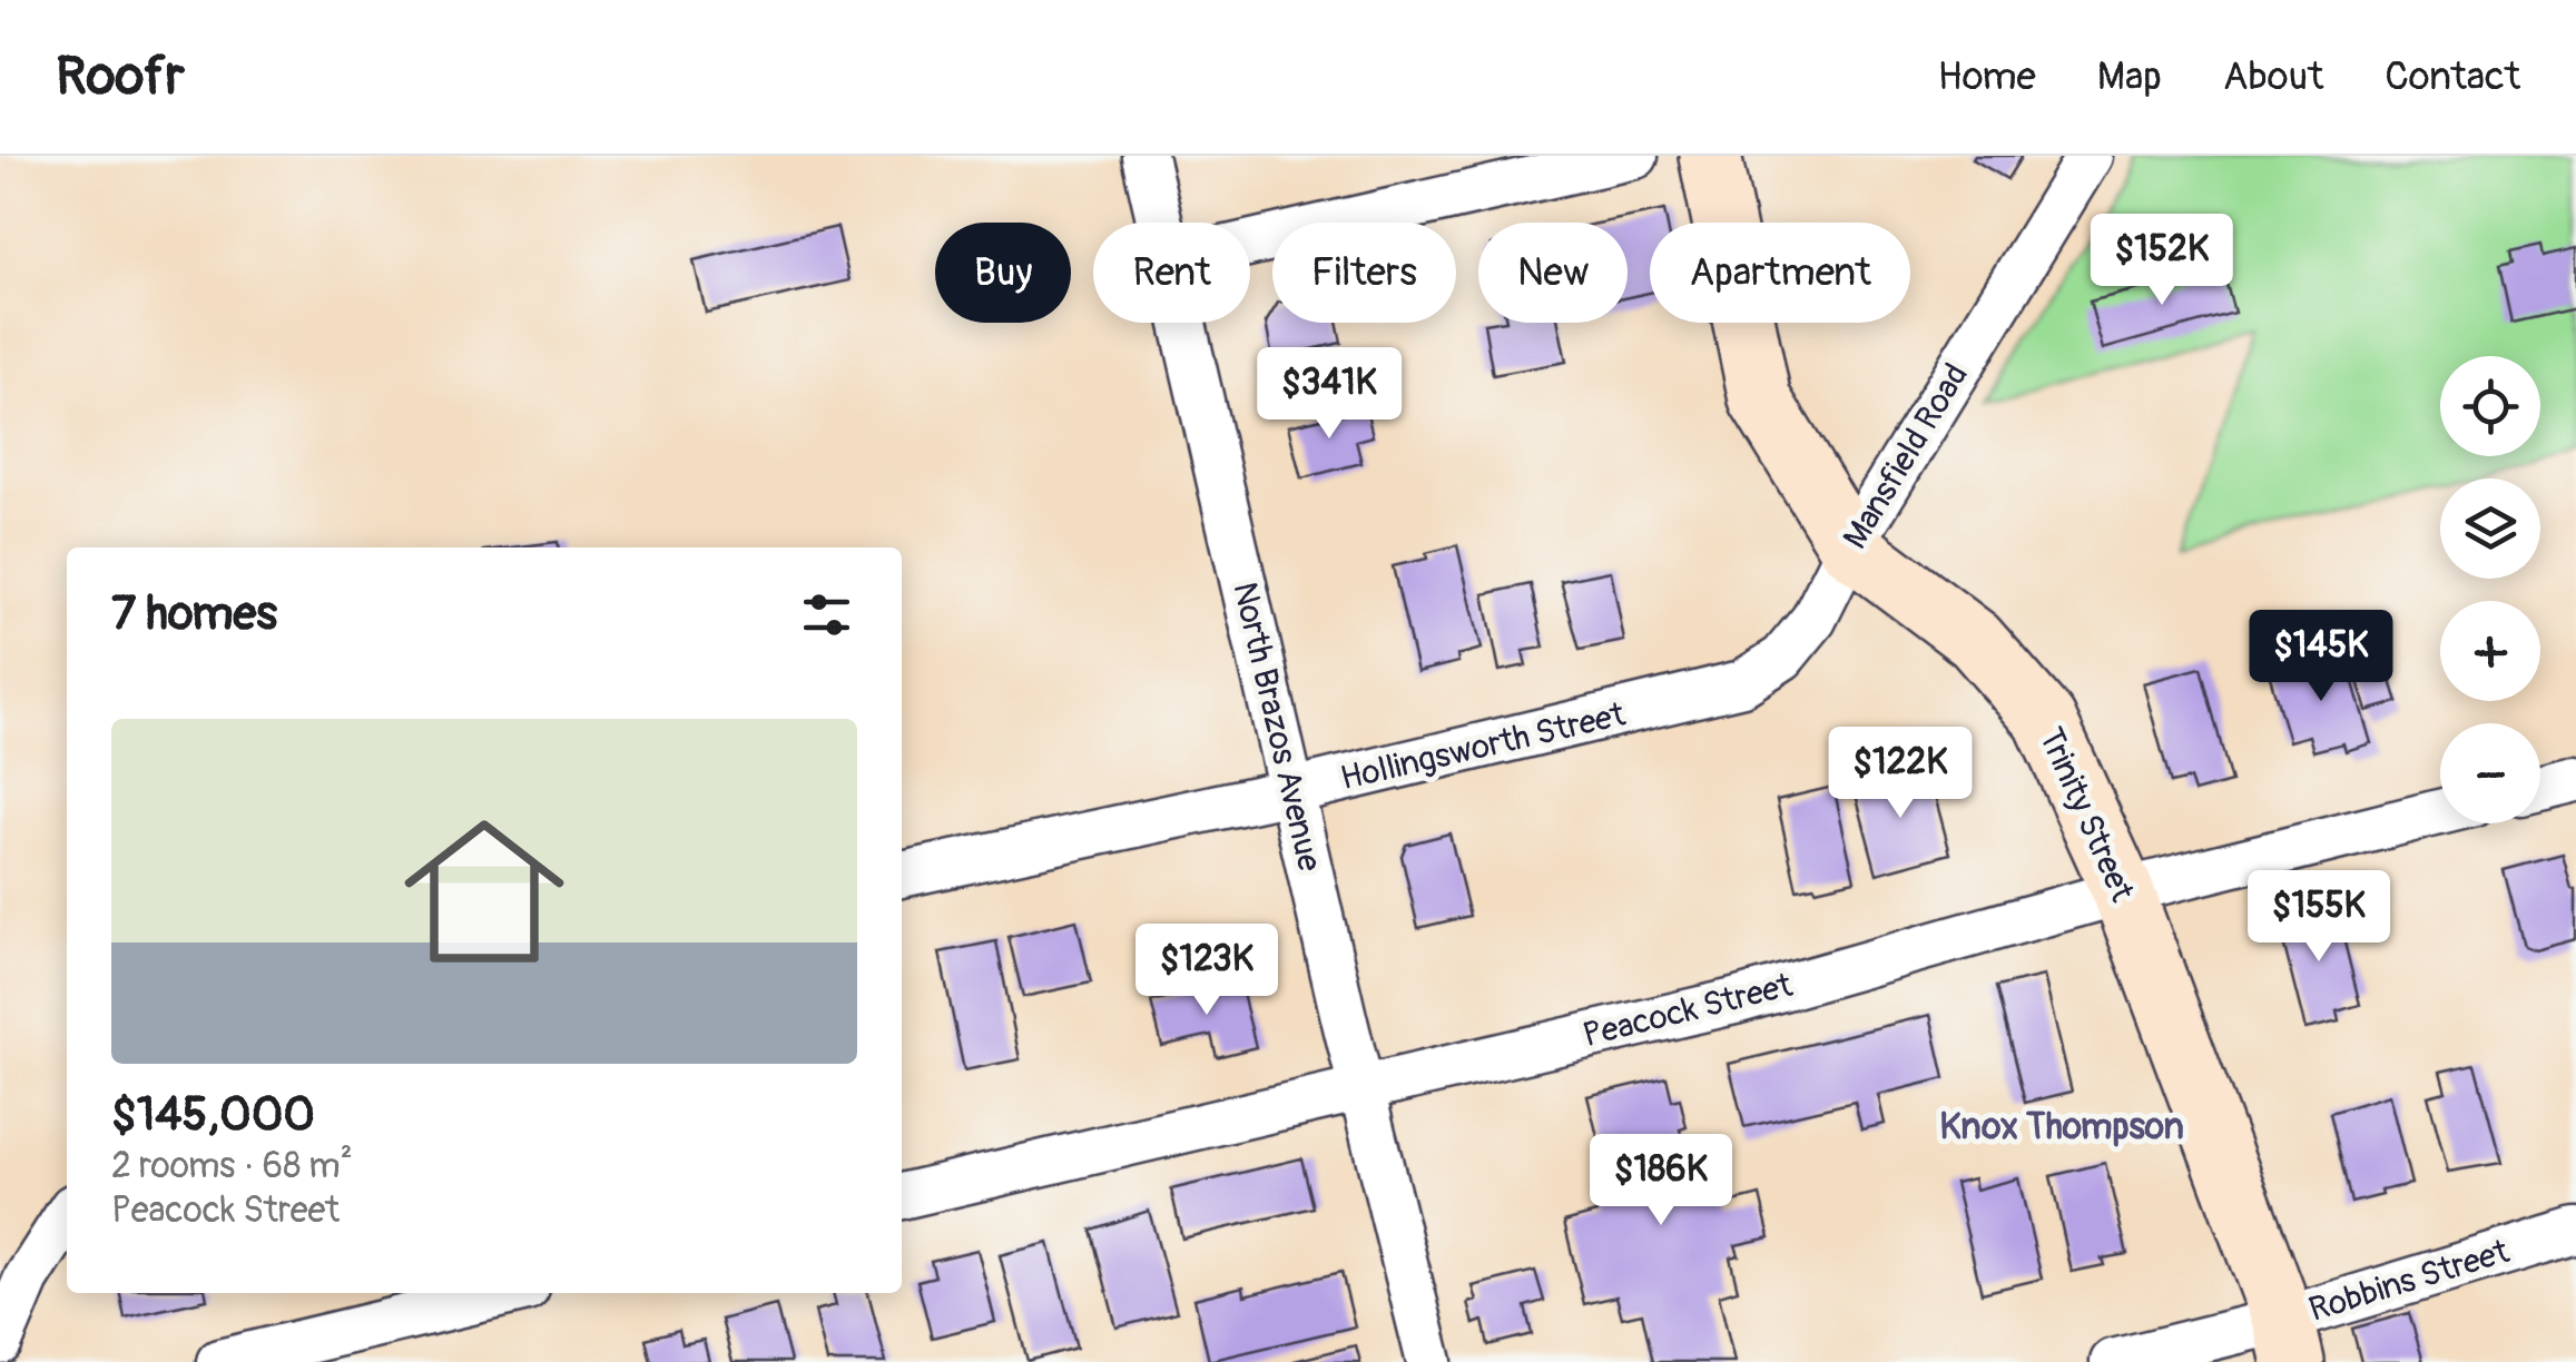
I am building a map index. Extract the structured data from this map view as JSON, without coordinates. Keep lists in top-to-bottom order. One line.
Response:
{"streets":{"street":["Mansfield Road","North Brazos Avenue","Hollingsworth Street","Trinity Street","Peacock Street","Robbins Street"]},"crossings":[["Mansfield Road","Hollingsworth Street"],["Mansfield Road","Trinity Street"],["North Brazos Avenue","Hollingsworth Street"],["North Brazos Avenue","Peacock Street"],["Trinity Street","Peacock Street"],["Trinity Street","Robbins Street"]],"districts":["Knox Thompson"],"page":{"header":"Roofr","nav":["Home","Map","About","Contact"],"price":["$152K","$341K","$145K","$122K","$155K","$123K","$186K"],"chip":["Buy","Rent","Filters","New","Apartment"],"map_buttons":["+","−"],"heading":"7 homes","list":[{"name":"$145,000","note":"2 rooms · 68 m² · Peacock Street"}]}}
